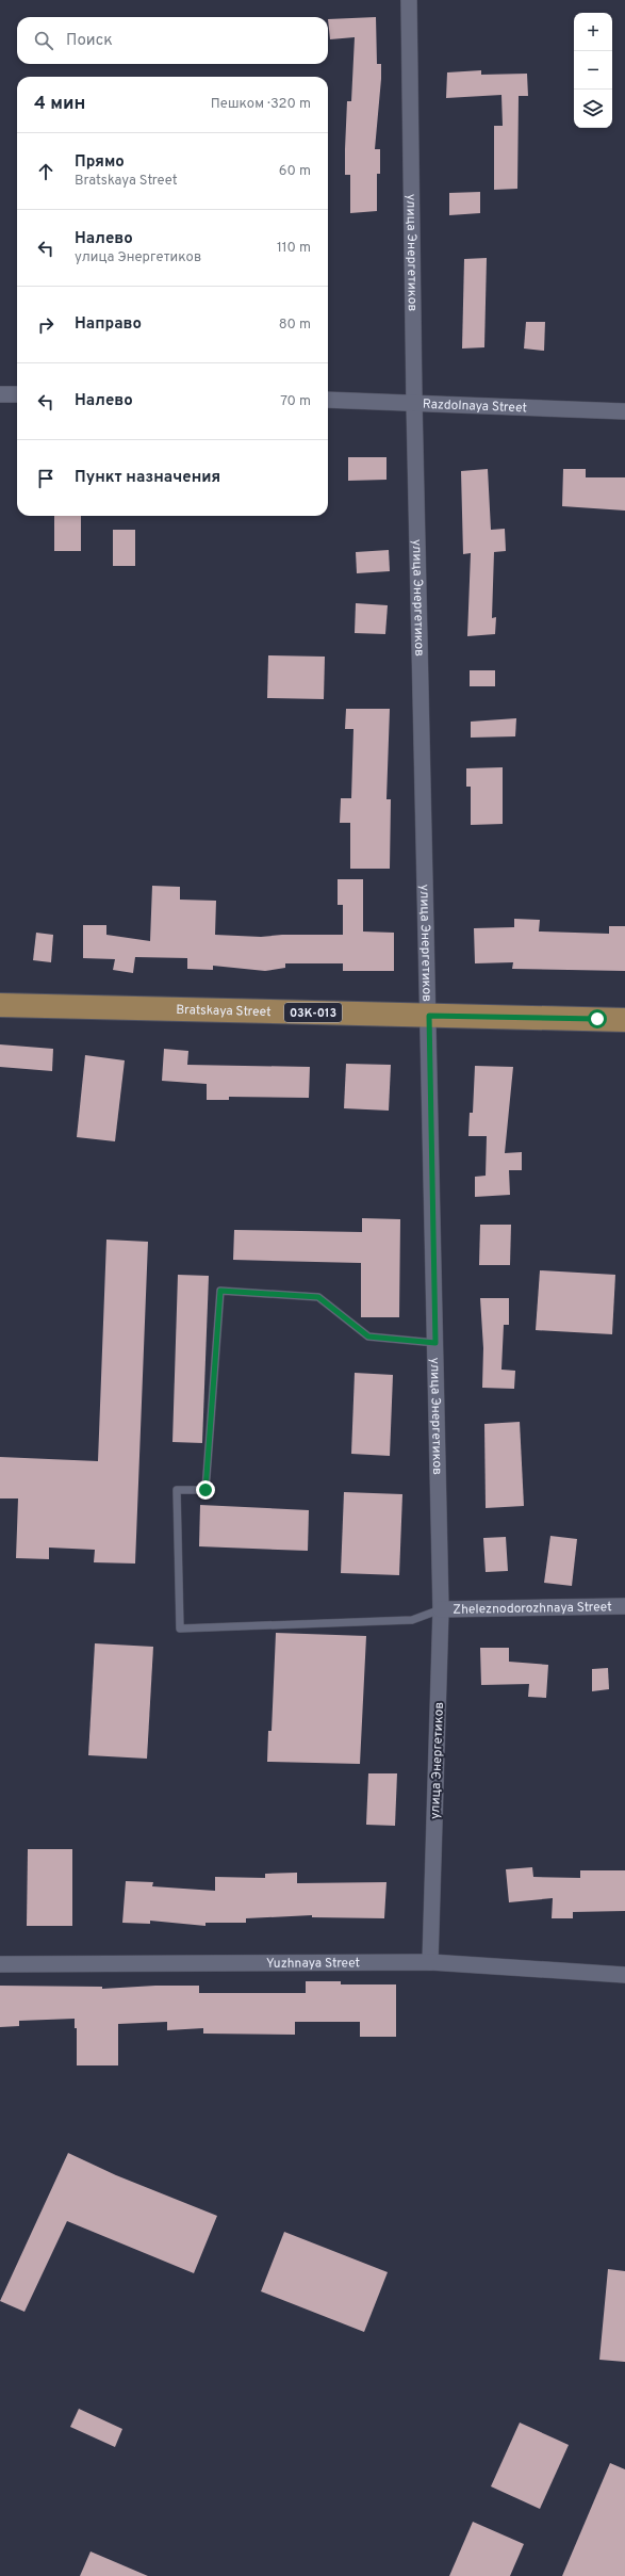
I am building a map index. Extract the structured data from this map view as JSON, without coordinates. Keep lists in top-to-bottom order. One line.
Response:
{"streets":{"main road":["Bratskaya Street","03К-013"],"street":["улица Энергетиков","Razdolnaya Street","Zheleznodorozhnaya Street","Yuzhnaya Street"]},"crossings":[["улица Энергетиков","Razdolnaya Street"],["улица Энергетиков","Bratskaya Street"],["улица Энергетиков","Zheleznodorozhnaya Street"],["улица Энергетиков","Yuzhnaya Street"]],"page":{"map_buttons":["+","−"],"search":"Поиск","heading":["4 мин","Пешком · 320 m"],"list":[["Прямо","Bratskaya Street","60 m"],["Налево","улица Энергетиков","110 m"],["Направо","80 m"],["Налево","70 m"],"Пункт назначения"]}}
